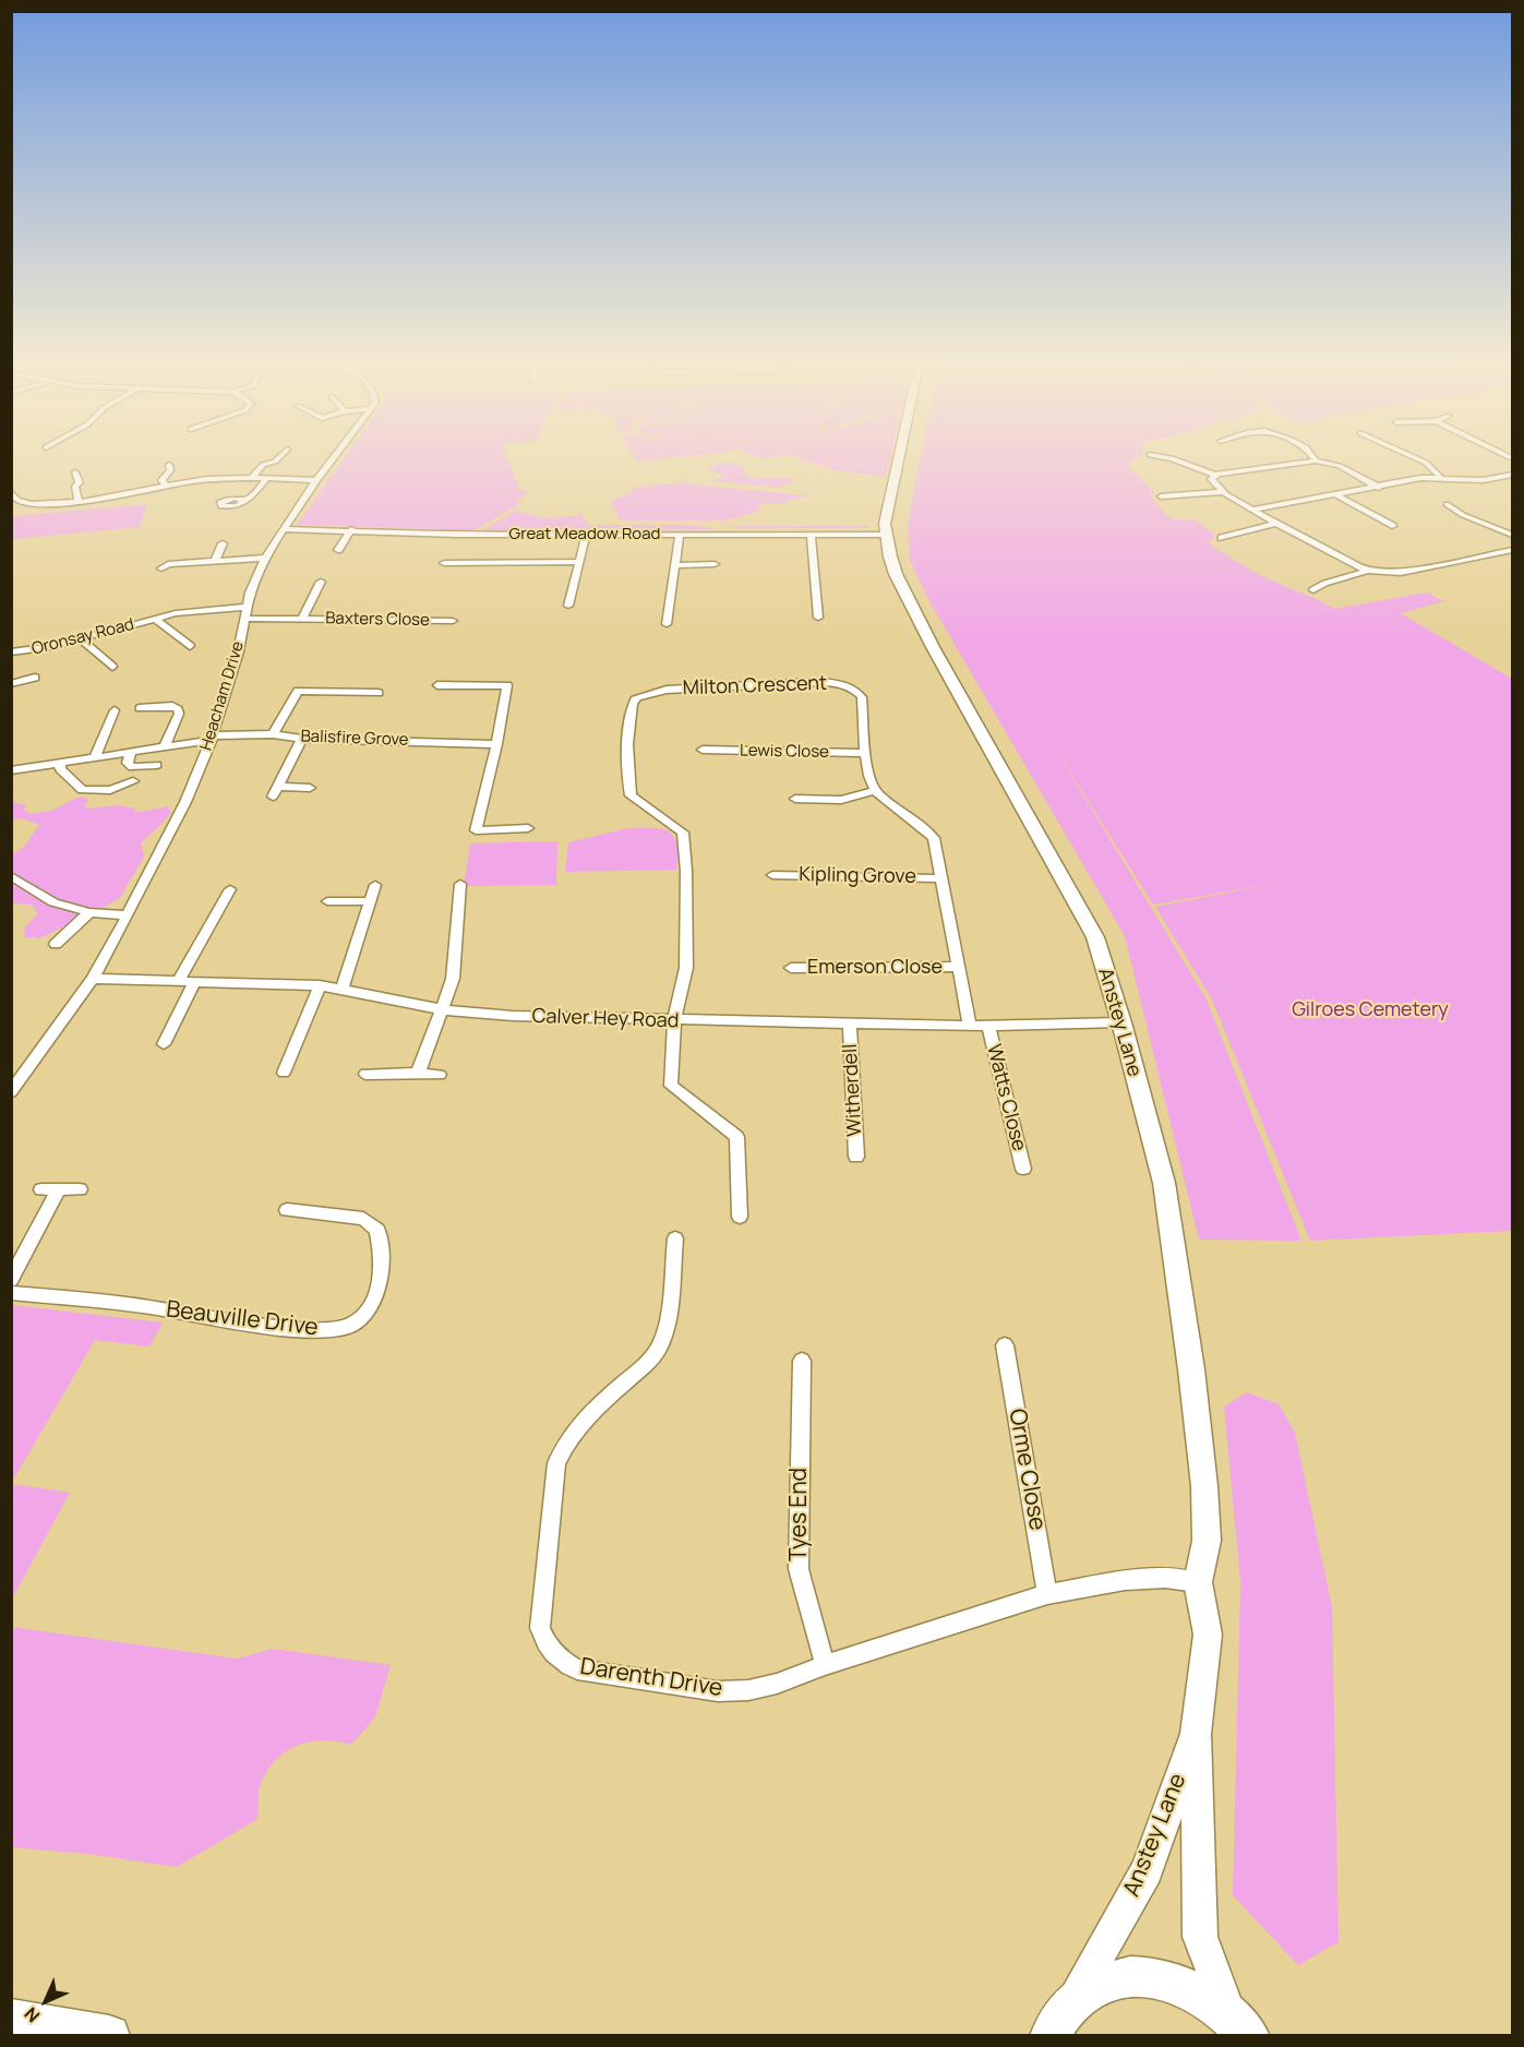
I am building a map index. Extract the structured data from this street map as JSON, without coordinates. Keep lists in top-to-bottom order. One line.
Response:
{"streets":{"main road":["Anstey Lane"],"street":["Great Meadow Road","Baxters Close","Oronsay Road","Milton Crescent","Heacham Drive","Balisfire Grove","Lewis Close","Kipling Grove","Emerson Close","Calver Hey Road","Witherdell","Watts Close","Beauville Drive","Orme Close","Tyes End","Darenth Drive"]},"crossings":[["Great Meadow Road","Heacham Drive"],["Great Meadow Road","Anstey Lane"],["Baxters Close","Heacham Drive"],["Oronsay Road","Heacham Drive"],["Milton Crescent","Lewis Close"],["Milton Crescent","Calver Hey Road"],["Heacham Drive","Balisfire Grove"],["Heacham Drive","Calver Hey Road"],["Calver Hey Road","Anstey Lane"],["Calver Hey Road","Witherdell"],["Calver Hey Road","Watts Close"],["Anstey Lane","Darenth Drive"],["Orme Close","Darenth Drive"],["Tyes End","Darenth Drive"]],"parks":["Gilroes Cemetery"],"north":"bottom left"}
